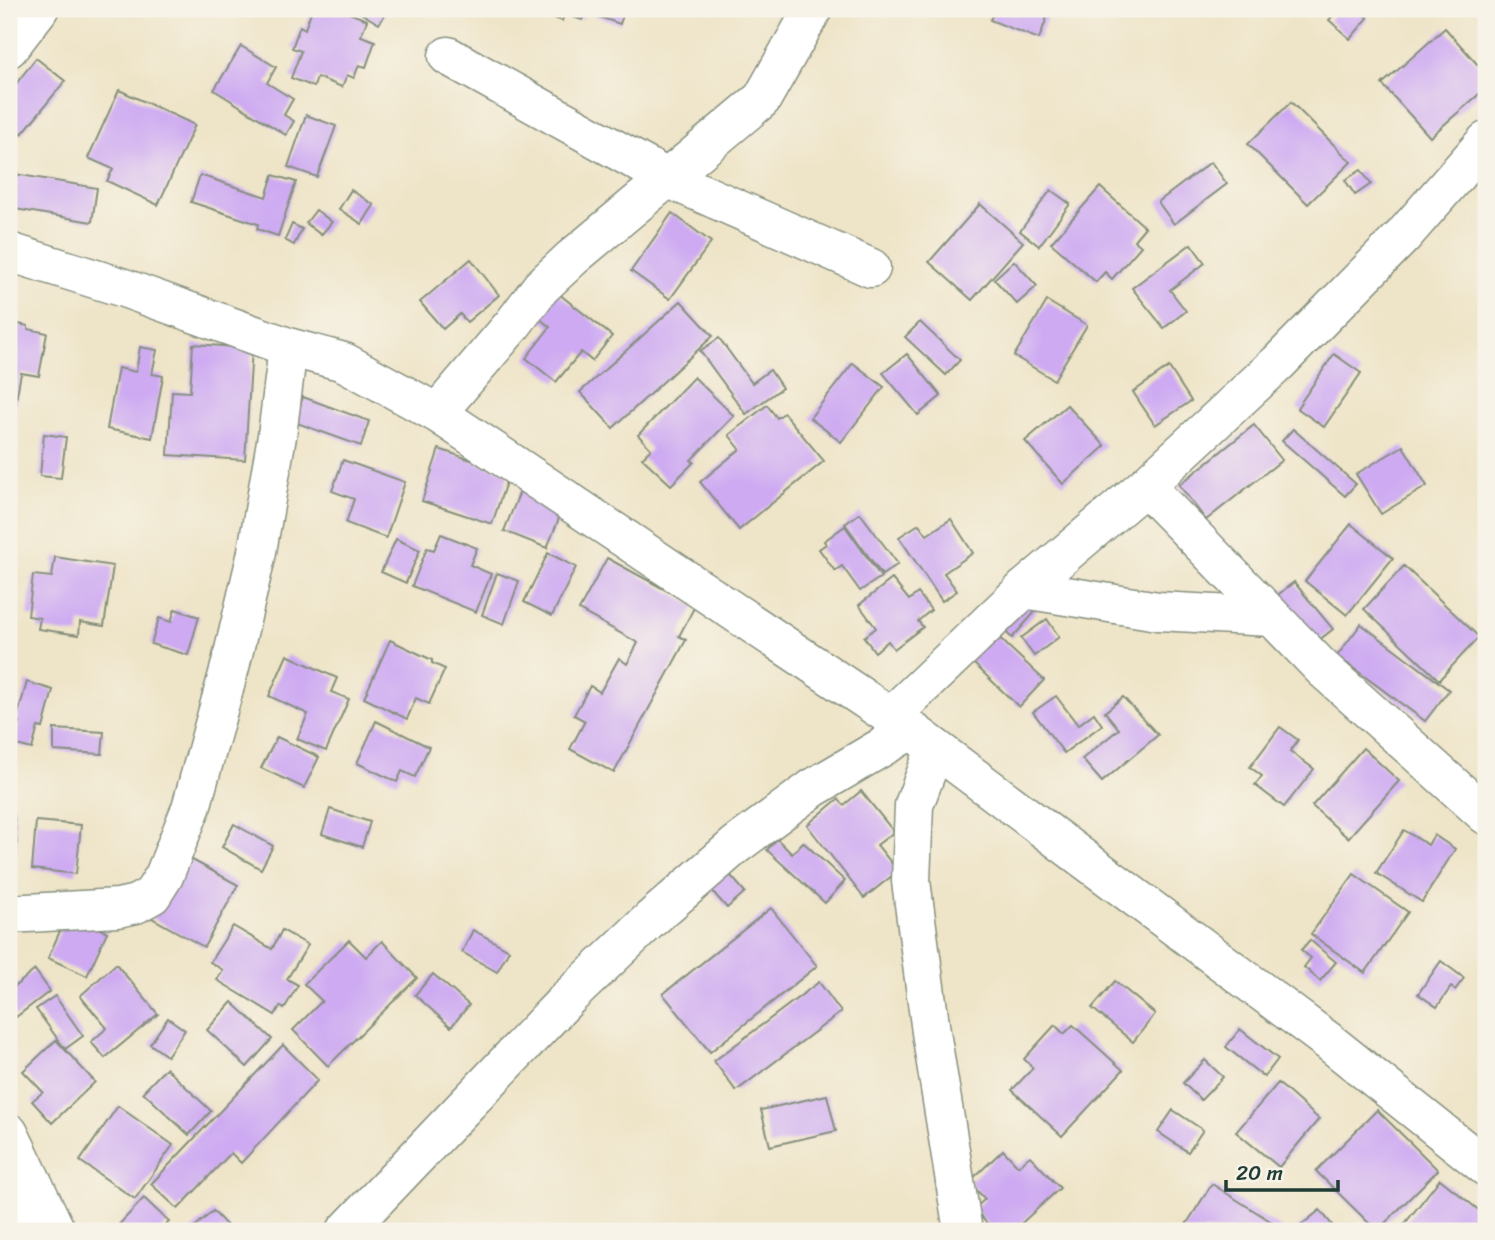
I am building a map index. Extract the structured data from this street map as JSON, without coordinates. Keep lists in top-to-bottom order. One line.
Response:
{"scale_bar":"20 m"}
